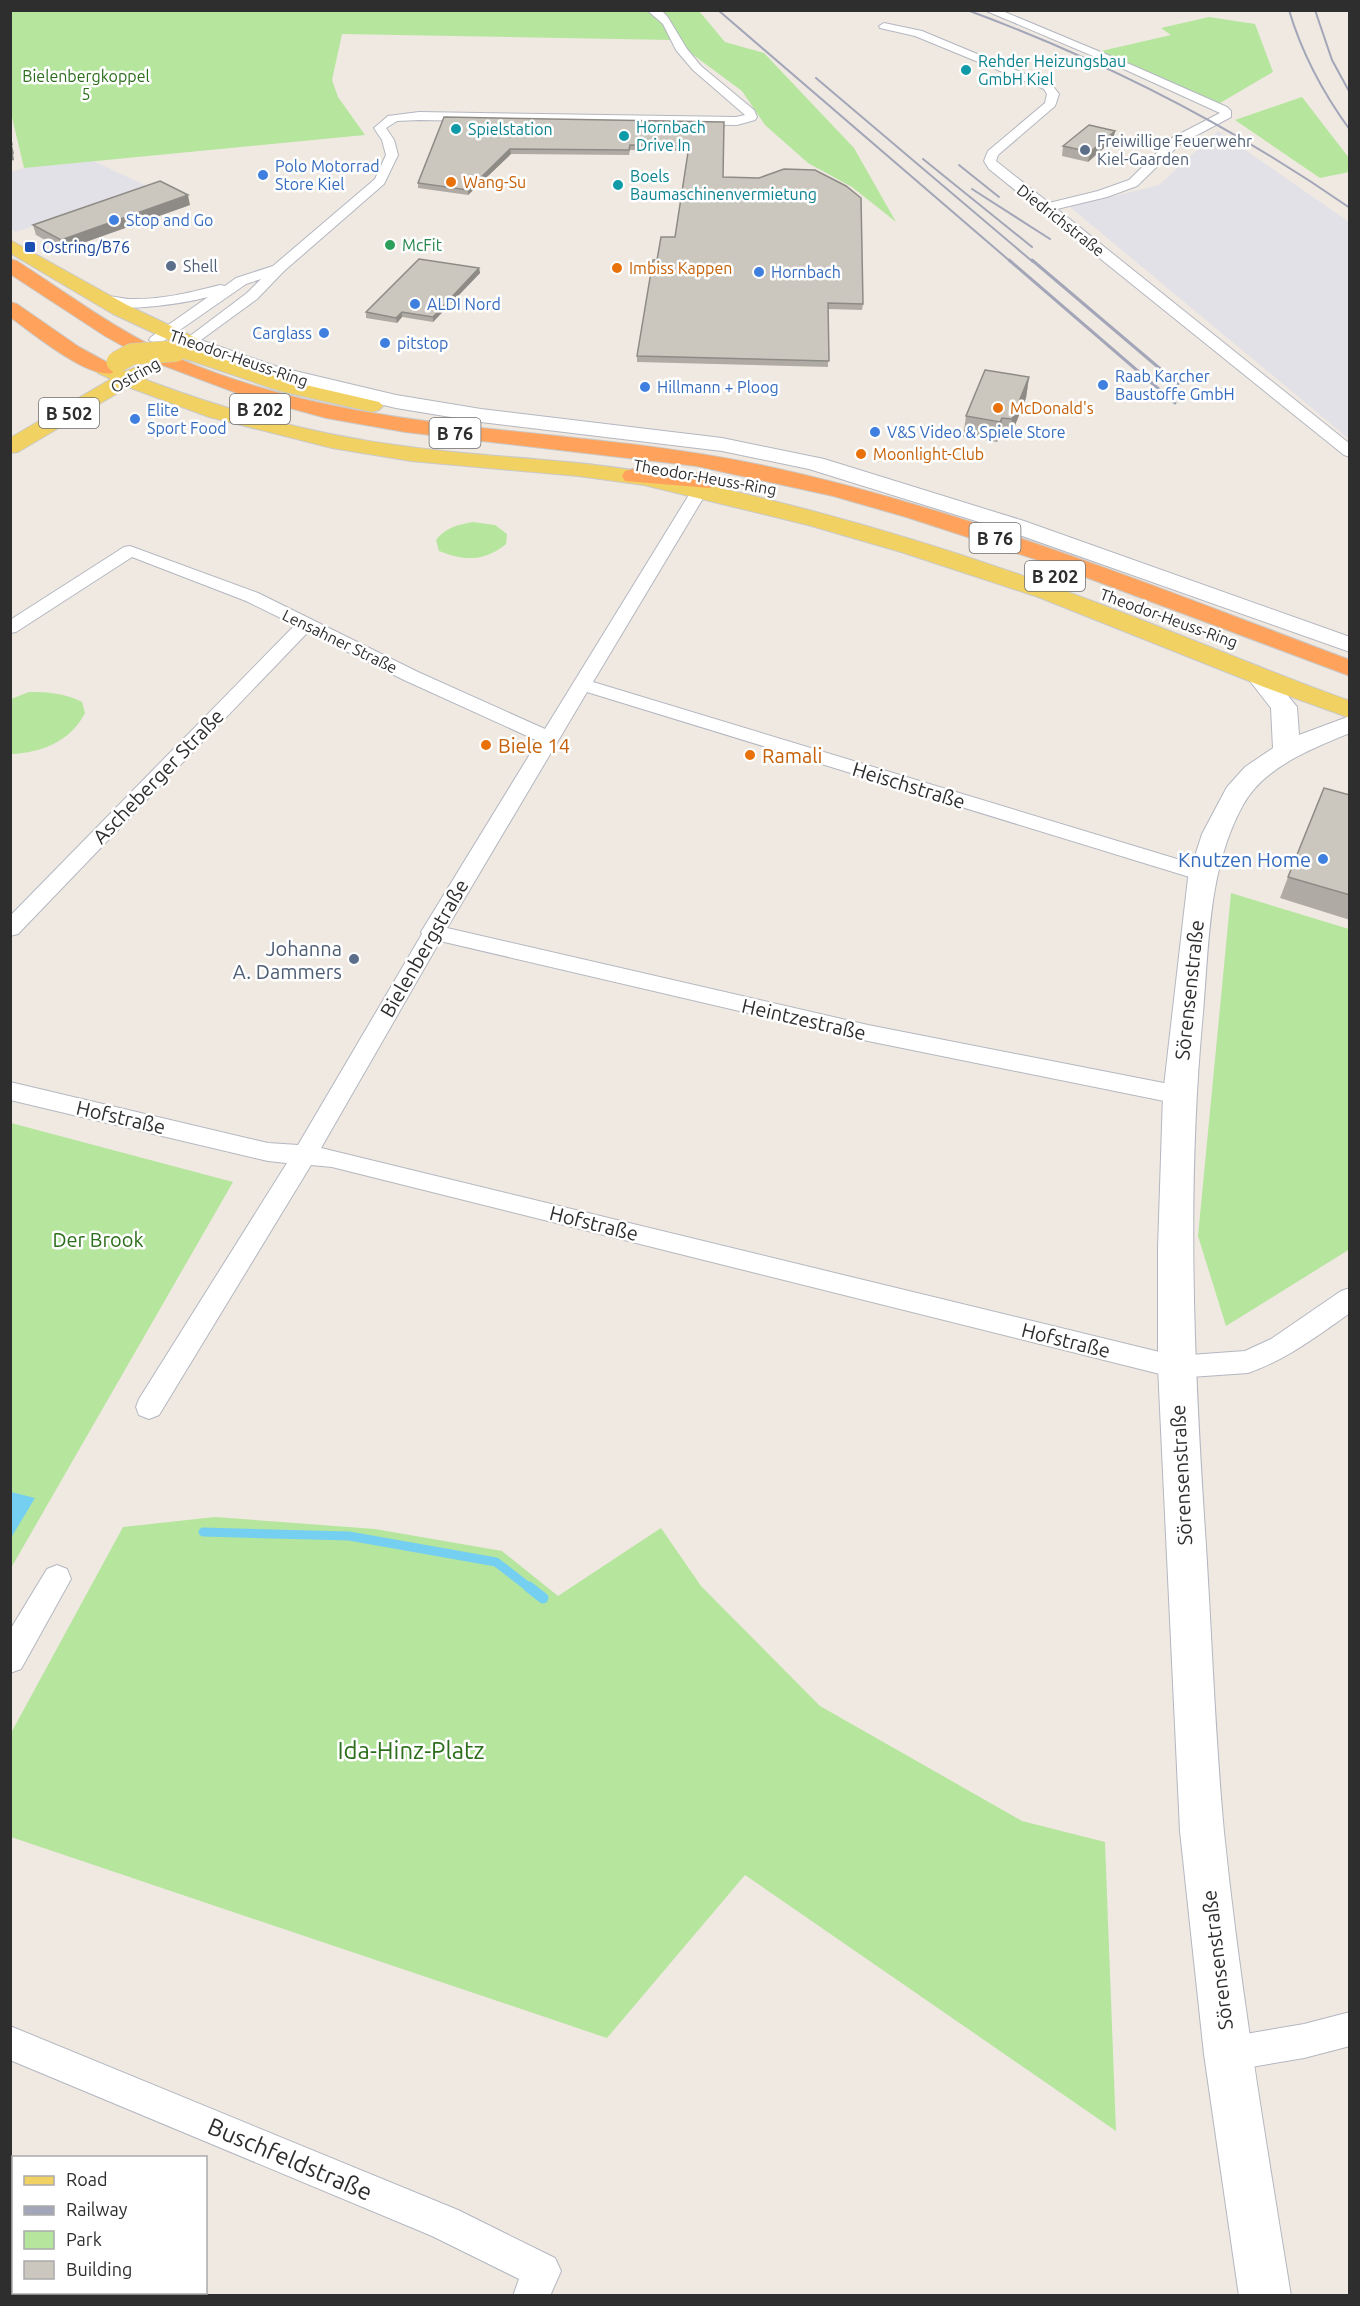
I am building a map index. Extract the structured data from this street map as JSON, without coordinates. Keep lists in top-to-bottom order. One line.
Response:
{"streets":{"highway":["Theodor-Heuss-Ring","B 202","B 76"],"main road":["Ostring","B 502","Sörensenstraße"],"street":["Diedrichstraße","Lensahner Straße","Ascheberger Straße","Heischstraße","Bielenbergstraße","Heintzestraße","Hofstraße","Buschfeldstraße"]},"crossings":[["Theodor-Heuss-Ring","Ostring"],["Theodor-Heuss-Ring","B 76"],["Theodor-Heuss-Ring","Bielenbergstraße"],["Lensahner Straße","Ascheberger Straße"],["Lensahner Straße","Bielenbergstraße"],["Heischstraße","Bielenbergstraße"],["Heischstraße","Sörensenstraße"],["Bielenbergstraße","Heintzestraße"],["Bielenbergstraße","Hofstraße"],["Sörensenstraße","Heintzestraße"],["Sörensenstraße","Hofstraße"]],"parks":["Bielenbergkoppel 5","Der Brook","Ida-Hinz-Platz"],"places":{"other":["Rehder Heizungsbau GmbH Kiel","Spielstation","Hornbach Drive In","Freiwillige Feuerwehr Kiel-Gaarden","Polo Motorrad Store Kiel","Wang-Su","Boels Baumaschinenvermietung","Stop and Go","McFit","Shell","Imbiss Kappen","Hornbach","ALDI Nord","Carglass","pitstop","Raab Karcher Baustoffe GmbH","Hillmann + Ploog","McDonald's","Elite Sport Food","V&S Video & Spiele Store","Moonlight-Club","Biele 14","Ramali","Knutzen Home","Johanna A. Dammers"],"transit":["Ostring/B76"]},"legend":["Road","Railway","Park","Building"]}
